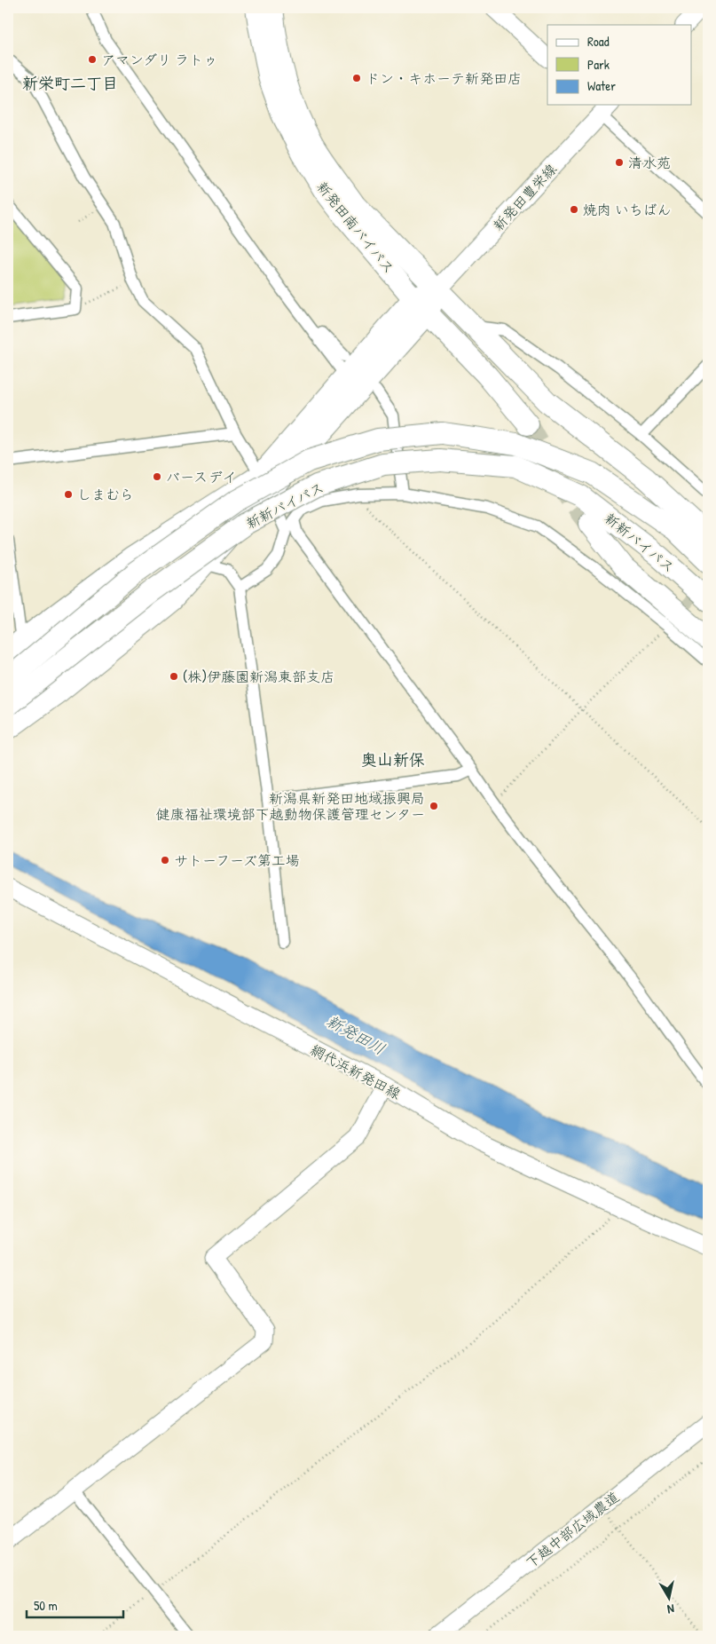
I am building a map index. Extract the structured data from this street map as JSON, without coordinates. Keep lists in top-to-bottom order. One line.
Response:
{"streets":{"highway":["新発田南バイパス","新新バイパス"],"main road":["新発田豊栄線"],"street":["網代浜新発田線","下越中部広域農道"]},"crossings":[["新発田豊栄線","新発田南バイパス"]],"districts":["新栄町二丁目","奥山新保"],"water":["新発田川"],"places":["アマンダリ ラトゥ","ドン・キホーテ新発田店","清水苑","焼肉 いちばん","バースデイ","しまむら","(株)伊藤園新潟東部支店","新潟県新発田地域振興局 健康福祉環境部下越動物保護管理センター","サトーフーズ第工場"],"legend":["Road","Park","Water"],"scale_bar":"50 m","north":"bottom"}
